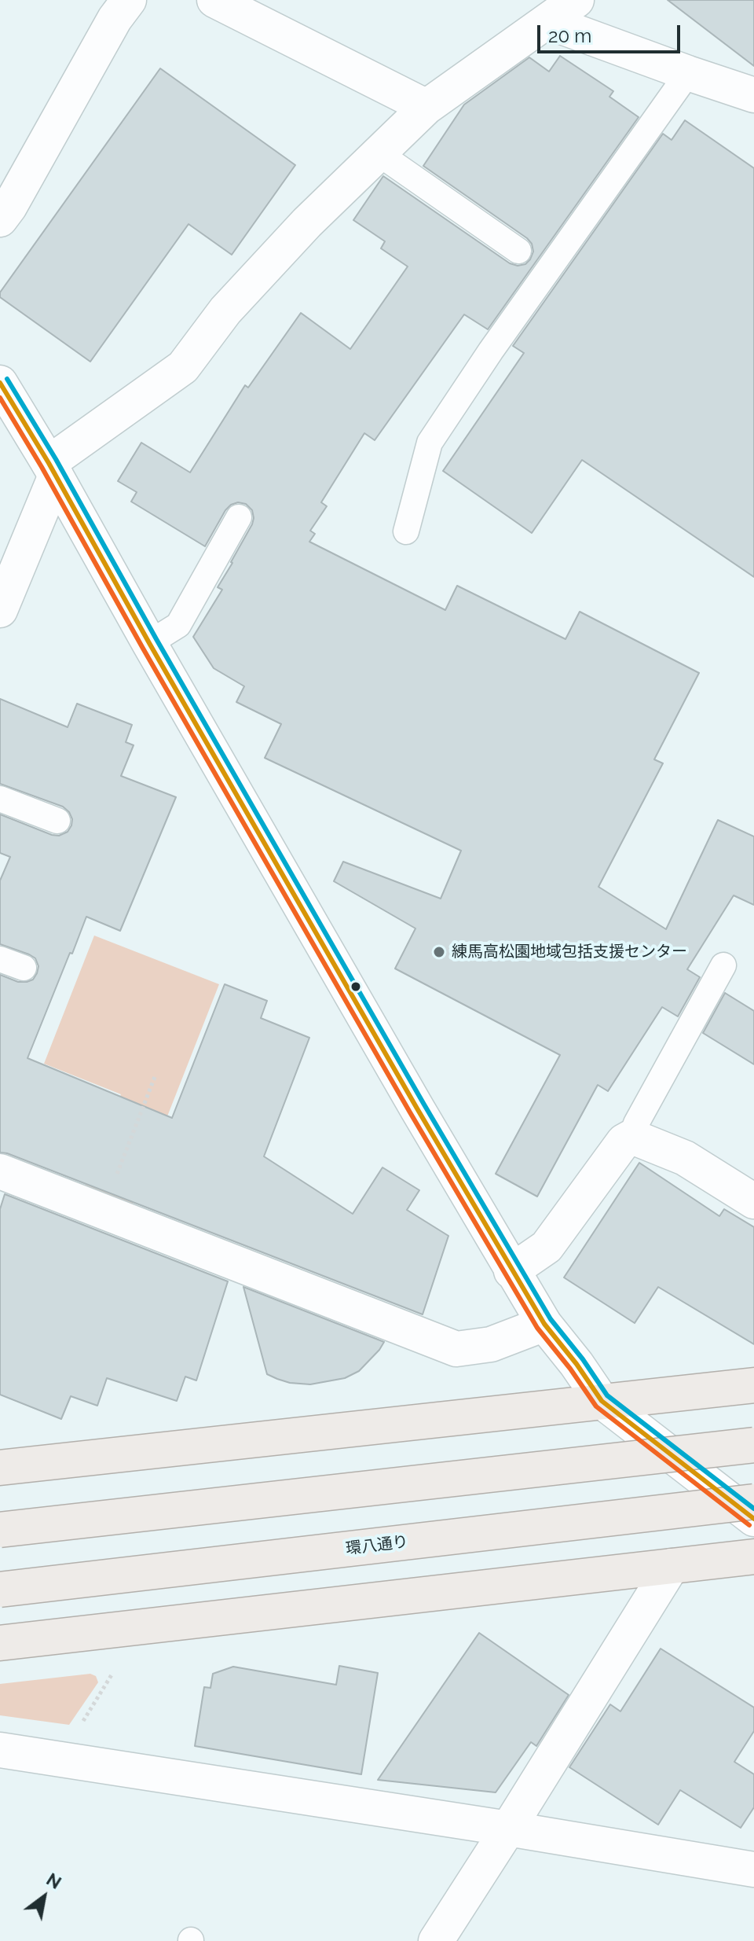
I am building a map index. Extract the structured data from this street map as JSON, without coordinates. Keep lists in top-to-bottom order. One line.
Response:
{"streets":{"main road":["環八通り"]},"places":["練馬高松園地域包括支援センター"],"scale_bar":"20 m","north":"top right"}
